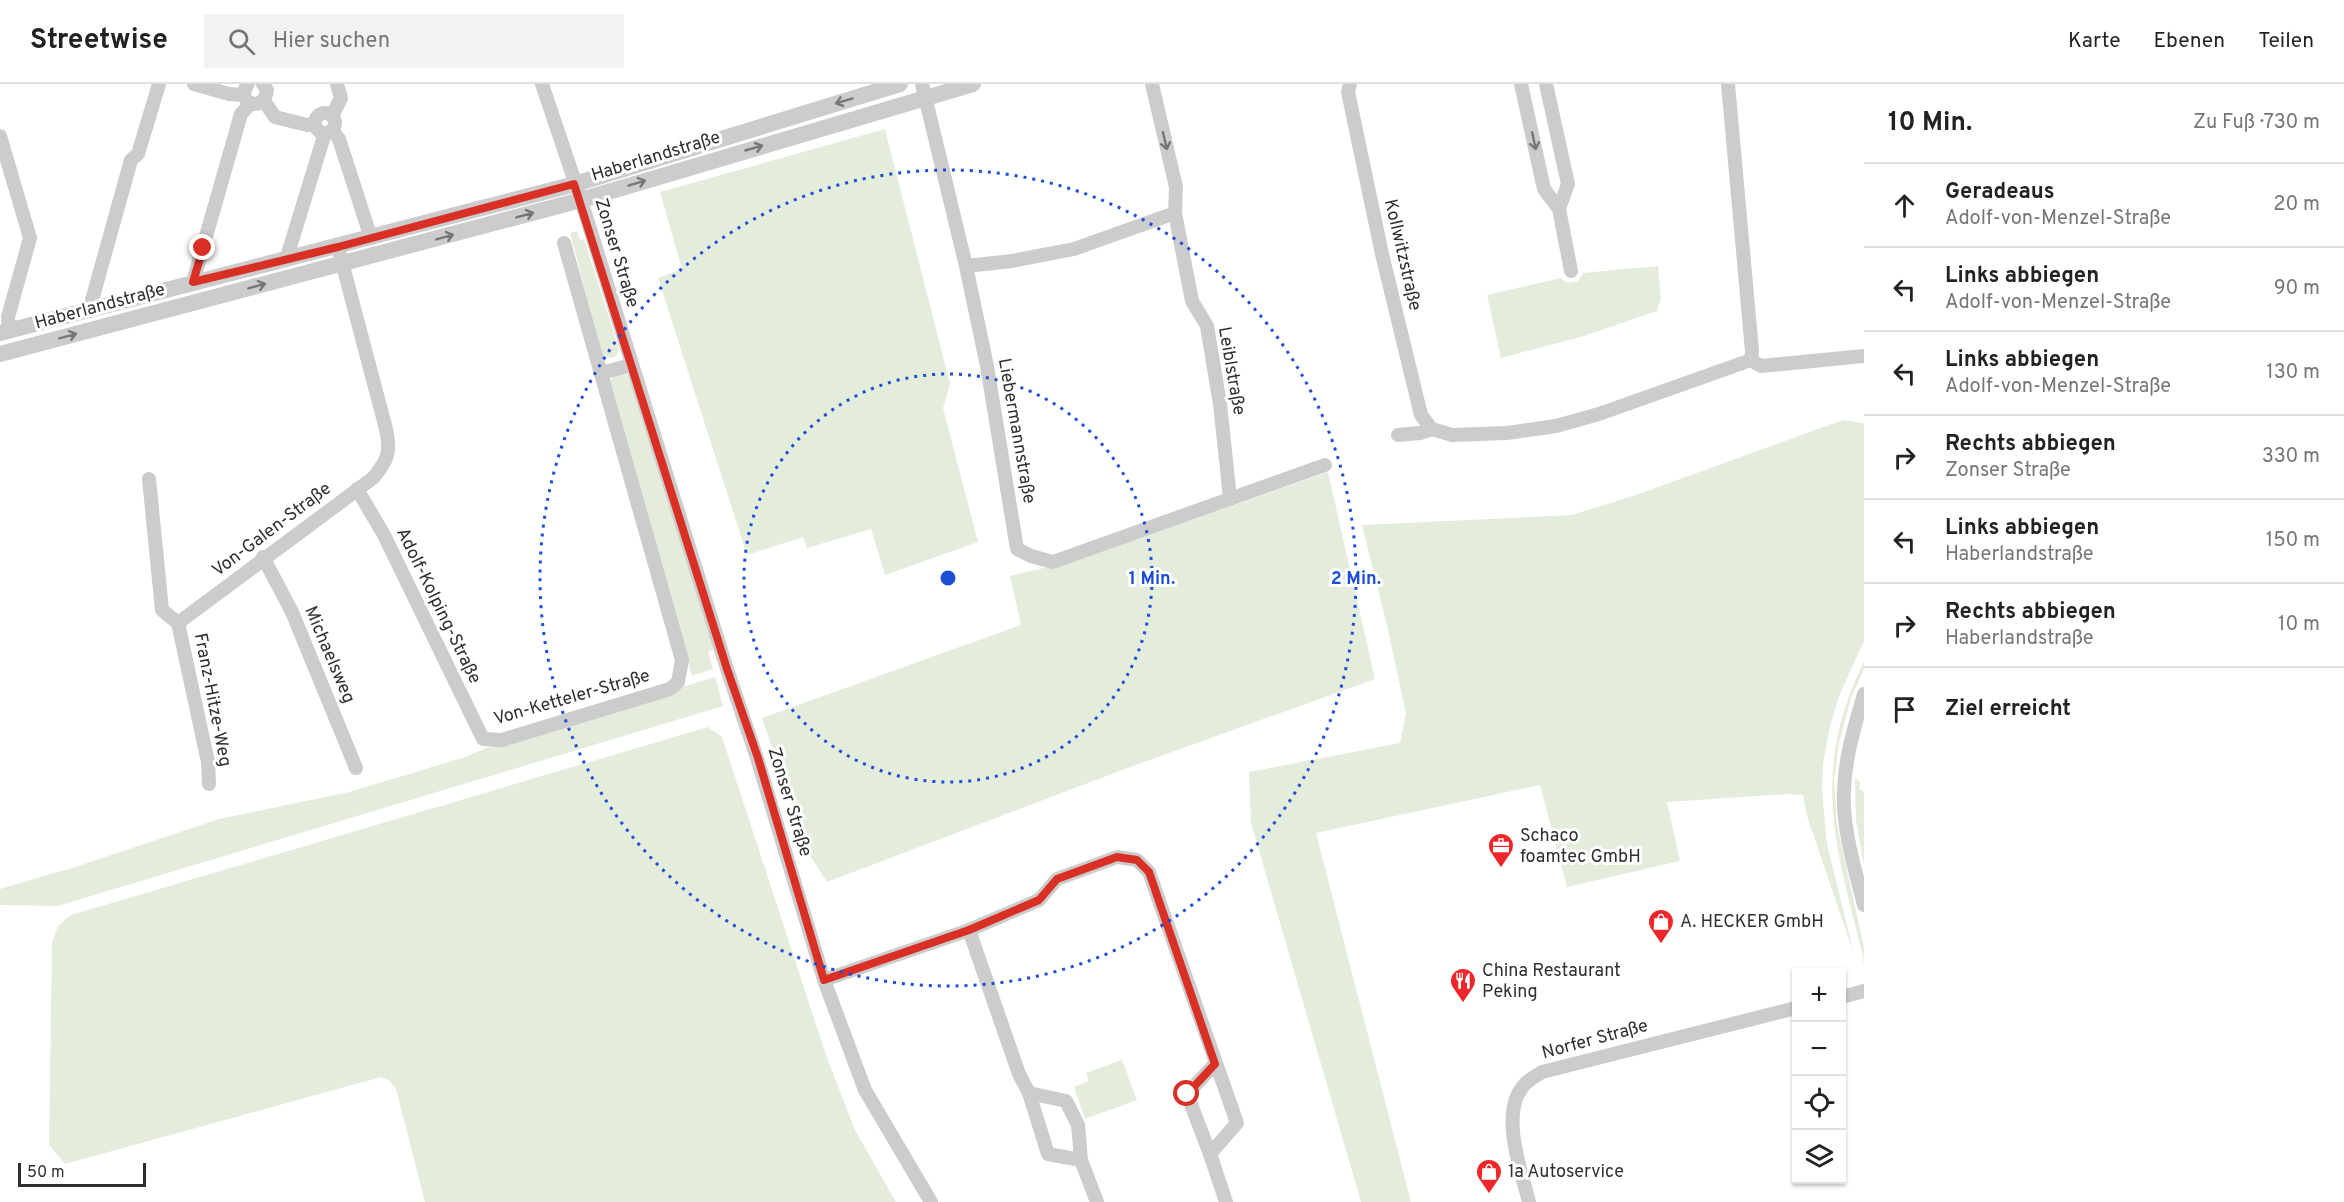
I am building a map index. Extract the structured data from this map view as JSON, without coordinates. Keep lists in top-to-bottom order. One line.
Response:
{"streets":{"street":["Haberlandstraße","Zonser Straße","Kollwitzstraße","Leiblstraße","Liebermannstraße","Von-Galen-Straße","Adolf-Kolping-Straße","Michaelsweg","Von-Ketteler-Straße","Franz-Hitze-Weg","Norfer Straße"]},"crossings":[["Haberlandstraße","Zonser Straße"],["Haberlandstraße","Liebermannstraße"],["Haberlandstraße","Von-Galen-Straße"],["Leiblstraße","Liebermannstraße"],["Von-Galen-Straße","Adolf-Kolping-Straße"],["Von-Galen-Straße","Michaelsweg"],["Von-Galen-Straße","Franz-Hitze-Weg"],["Adolf-Kolping-Straße","Von-Ketteler-Straße"]],"places":{"office":["Schaco foamtec GmbH"],"shop":["A. HECKER GmbH","1a Autoservice"],"restaurant":["China Restaurant Peking"]},"scale_bar":"50 m","page":{"header":"Streetwise","search":"Hier suchen","nav":["Karte","Ebenen","Teilen"],"heading":["10 Min.","Zu Fuß · 730 m"],"list":[["Geradeaus","Adolf-von-Menzel-Straße","20 m"],["Links abbiegen","Adolf-von-Menzel-Straße","90 m"],["Links abbiegen","Adolf-von-Menzel-Straße","130 m"],["Rechts abbiegen","Zonser Straße","330 m"],["Links abbiegen","Haberlandstraße","150 m"],["Rechts abbiegen","Haberlandstraße","10 m"],"Ziel erreicht"],"map_buttons":["+","−"],"scale":"50 m"},"rings":["1 Min.","2 Min."]}
